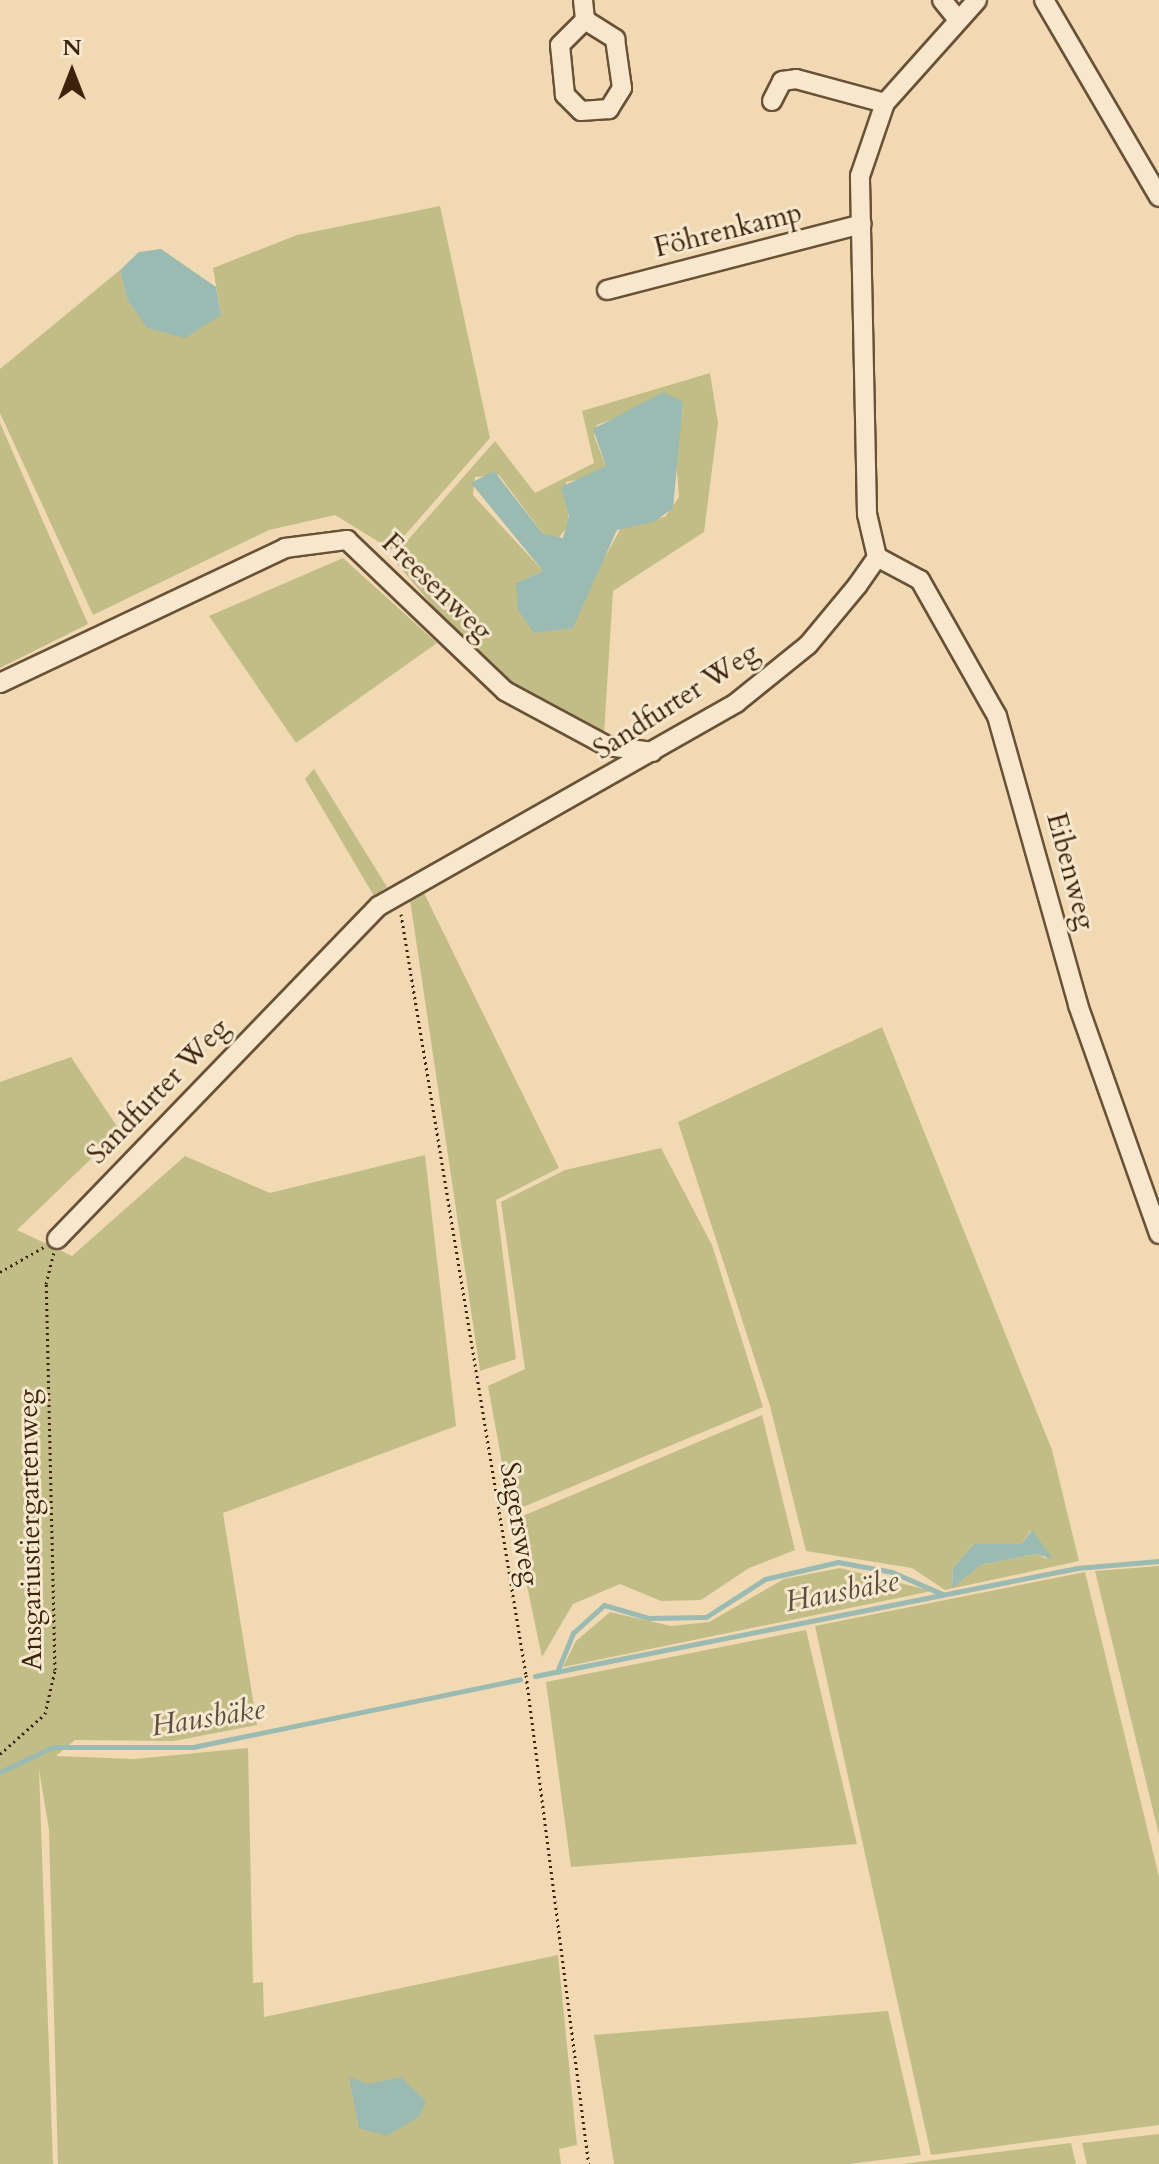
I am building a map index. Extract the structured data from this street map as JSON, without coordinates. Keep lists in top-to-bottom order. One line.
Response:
{"streets":{"street":["Föhrenkamp","Freesenweg","Sandfurter Weg","Eibenweg"],"path":["Sagersweg","Ansgariustiergartenweg"]},"crossings":[["Freesenweg","Sandfurter Weg"],["Sandfurter Weg","Eibenweg"],["Sandfurter Weg","Sagersweg"],["Sandfurter Weg","Ansgariustiergartenweg"]],"water":["Hausbäke"],"north":"top"}
